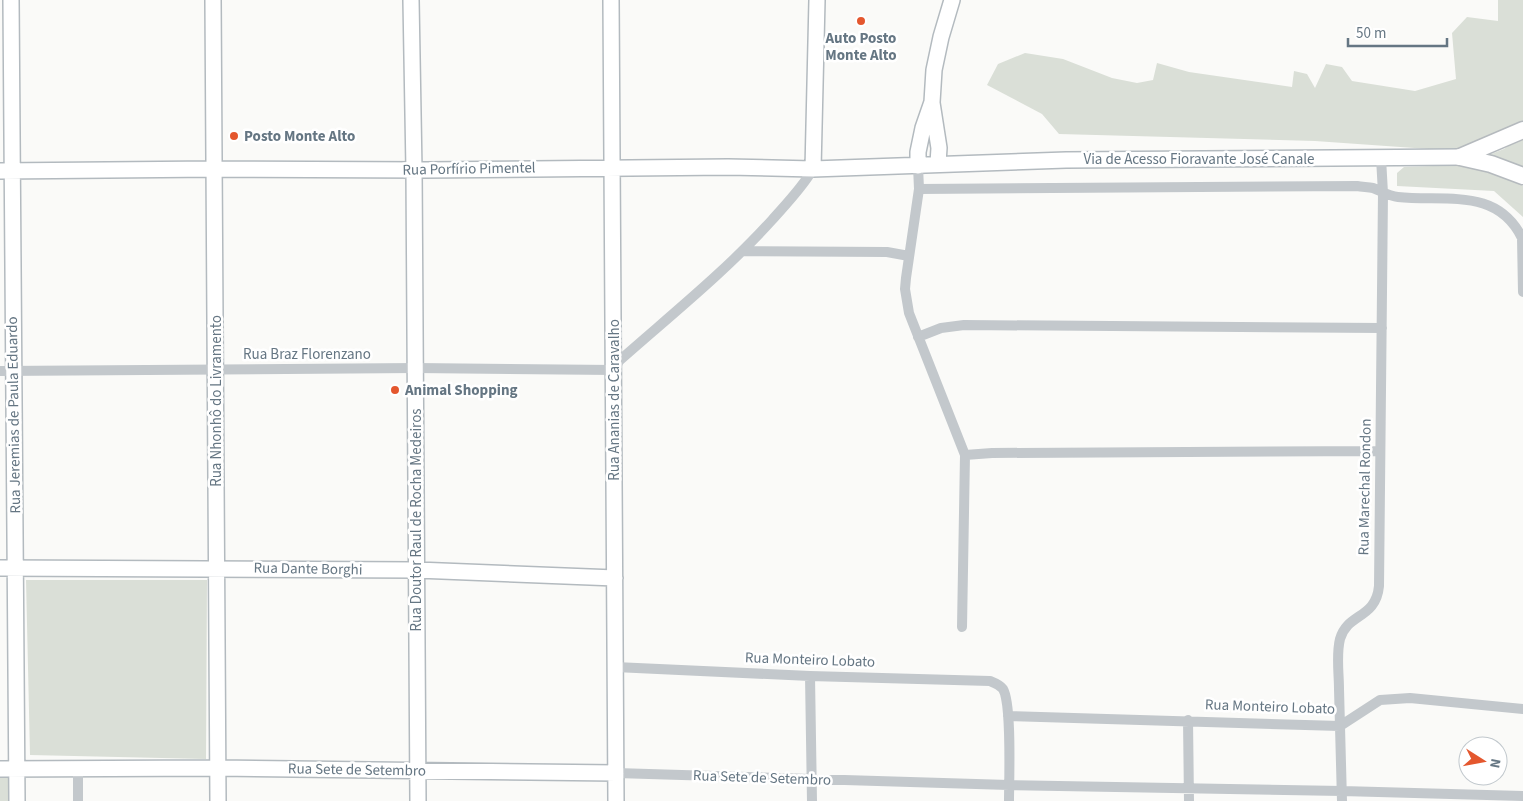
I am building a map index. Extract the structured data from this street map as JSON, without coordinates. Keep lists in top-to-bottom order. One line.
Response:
{"streets":{"street":["Via de Acesso Fioravante José Canale","Rua Porfírio Pimentel","Rua Braz Florenzano","Rua Ananias de Caravalho","Rua Nhonhô do Livramento","Rua Jeremias de Paula Eduardo","Rua Marechal Rondon","Rua Doutor Raul de Rocha Medeiros","Rua Dante Borghi","Rua Monteiro Lobato","Rua Sete de Setembro"]},"crossings":[["Via de Acesso Fioravante José Canale","Rua Porfírio Pimentel"],["Via de Acesso Fioravante José Canale","Rua Marechal Rondon"],["Rua Porfírio Pimentel","Rua Ananias de Caravalho"],["Rua Porfírio Pimentel","Rua Nhonhô do Livramento"],["Rua Porfírio Pimentel","Rua Jeremias de Paula Eduardo"],["Rua Porfírio Pimentel","Rua Doutor Raul de Rocha Medeiros"],["Rua Braz Florenzano","Rua Ananias de Caravalho"],["Rua Braz Florenzano","Rua Nhonhô do Livramento"],["Rua Braz Florenzano","Rua Jeremias de Paula Eduardo"],["Rua Braz Florenzano","Rua Doutor Raul de Rocha Medeiros"],["Rua Ananias de Caravalho","Rua Dante Borghi"],["Rua Ananias de Caravalho","Rua Monteiro Lobato"],["Rua Ananias de Caravalho","Rua Sete de Setembro"],["Rua Nhonhô do Livramento","Rua Dante Borghi"],["Rua Nhonhô do Livramento","Rua Sete de Setembro"],["Rua Jeremias de Paula Eduardo","Rua Dante Borghi"],["Rua Jeremias de Paula Eduardo","Rua Sete de Setembro"],["Rua Marechal Rondon","Rua Monteiro Lobato"],["Rua Marechal Rondon","Rua Sete de Setembro"],["Rua Doutor Raul de Rocha Medeiros","Rua Dante Borghi"],["Rua Doutor Raul de Rocha Medeiros","Rua Sete de Setembro"]],"places":["Auto Posto Monte Alto","Posto Monte Alto","Animal Shopping"],"scale_bar":"50 m","north":"right"}
